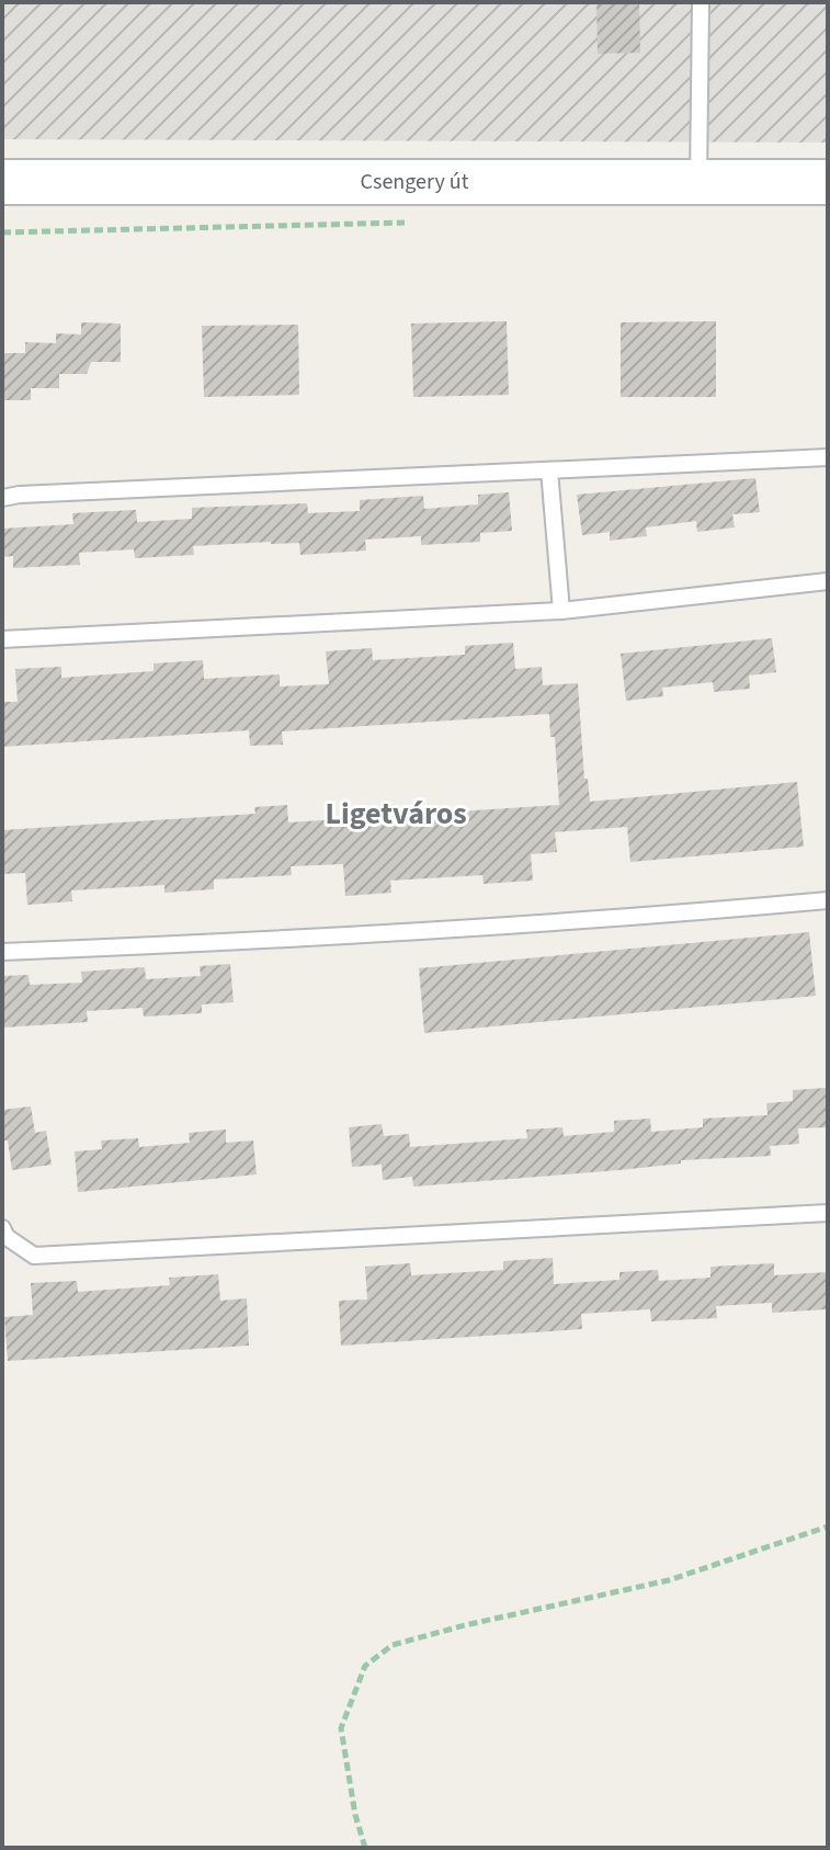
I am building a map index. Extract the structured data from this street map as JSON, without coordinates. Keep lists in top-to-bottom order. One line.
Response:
{"streets":{"main road":["Csengery út"]},"districts":["Ligetváros"]}
